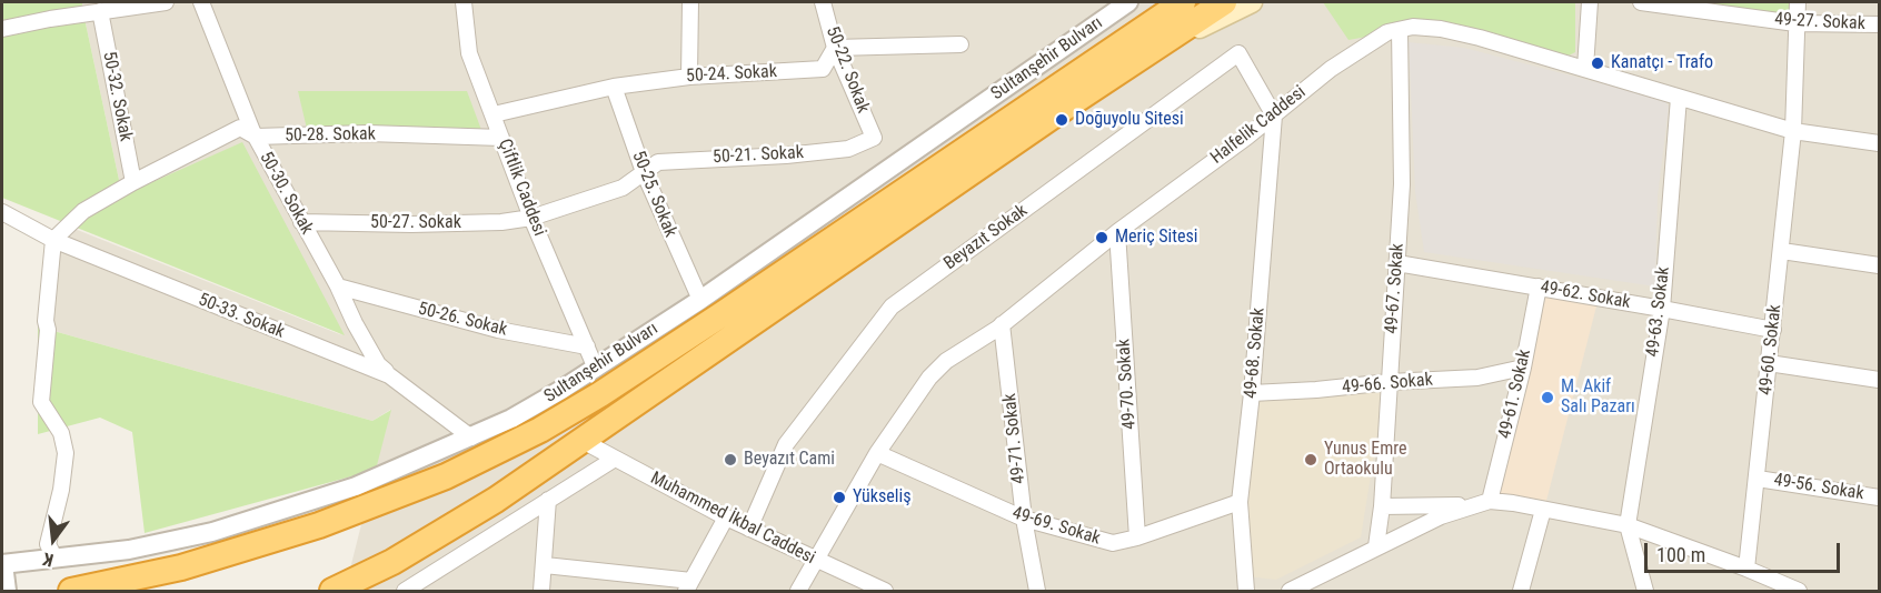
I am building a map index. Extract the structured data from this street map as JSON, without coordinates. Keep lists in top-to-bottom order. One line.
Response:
{"streets":{"highway":["Sultanşehir Bulvarı"],"street":["49-27. Sokak","50-22. Sokak","50-24. Sokak","50-32. Sokak","Halfelik Caddesi","50-28. Sokak","50-21. Sokak","Çiftlik Caddesi","50-30. Sokak","50-25. Sokak","50-27. Sokak","Beyazıt Sokak","49-67. Sokak","49-62. Sokak","49-63. Sokak","50-33. Sokak","50-26. Sokak","49-60. Sokak","49-68. Sokak","49-70. Sokak","49-66. Sokak","49-61. Sokak","49-71. Sokak","49-56. Sokak","Muhammed İkbal Caddesi","49-69. Sokak"]},"crossings":[["49-27. Sokak","49-60. Sokak"],["Sultanşehir Bulvarı","Çiftlik Caddesi"],["Sultanşehir Bulvarı","50-25. Sokak"],["Sultanşehir Bulvarı","50-33. Sokak"],["50-22. Sokak","50-24. Sokak"],["50-22. Sokak","50-21. Sokak"],["50-24. Sokak","Çiftlik Caddesi"],["50-24. Sokak","50-25. Sokak"],["50-32. Sokak","50-28. Sokak"],["Halfelik Caddesi","Beyazıt Sokak"],["Halfelik Caddesi","49-67. Sokak"],["Halfelik Caddesi","49-63. Sokak"],["Halfelik Caddesi","49-60. Sokak"],["Halfelik Caddesi","49-68. Sokak"],["Halfelik Caddesi","49-70. Sokak"],["Halfelik Caddesi","49-71. Sokak"],["Halfelik Caddesi","Muhammed İkbal Caddesi"],["Halfelik Caddesi","49-69. Sokak"],["50-28. Sokak","Çiftlik Caddesi"],["50-28. Sokak","50-30. Sokak"],["50-21. Sokak","Çiftlik Caddesi"],["50-21. Sokak","50-25. Sokak"],["50-21. Sokak","50-27. Sokak"],["Çiftlik Caddesi","50-27. Sokak"],["Çiftlik Caddesi","50-26. Sokak"],["50-30. Sokak","50-27. Sokak"],["50-30. Sokak","50-33. Sokak"],["50-30. Sokak","50-26. Sokak"],["Beyazıt Sokak","49-68. Sokak"],["Beyazıt Sokak","Muhammed İkbal Caddesi"],["49-67. Sokak","49-62. Sokak"],["49-67. Sokak","49-66. Sokak"],["49-62. Sokak","49-63. Sokak"],["49-62. Sokak","49-60. Sokak"],["49-62. Sokak","49-61. Sokak"],["49-60. Sokak","49-56. Sokak"],["49-68. Sokak","49-66. Sokak"],["49-68. Sokak","49-69. Sokak"],["49-70. Sokak","49-69. Sokak"],["49-66. Sokak","49-61. Sokak"],["49-71. Sokak","49-69. Sokak"]],"places":["Kanatçı - Trafo","Doğuyolu Sitesi","Meriç Sitesi","M. Akif Salı Pazarı","Beyazıt Cami","Yunus Emre Ortaokulu","Yükseliş"],"scale_bar":"100 m","north":"bottom"}
